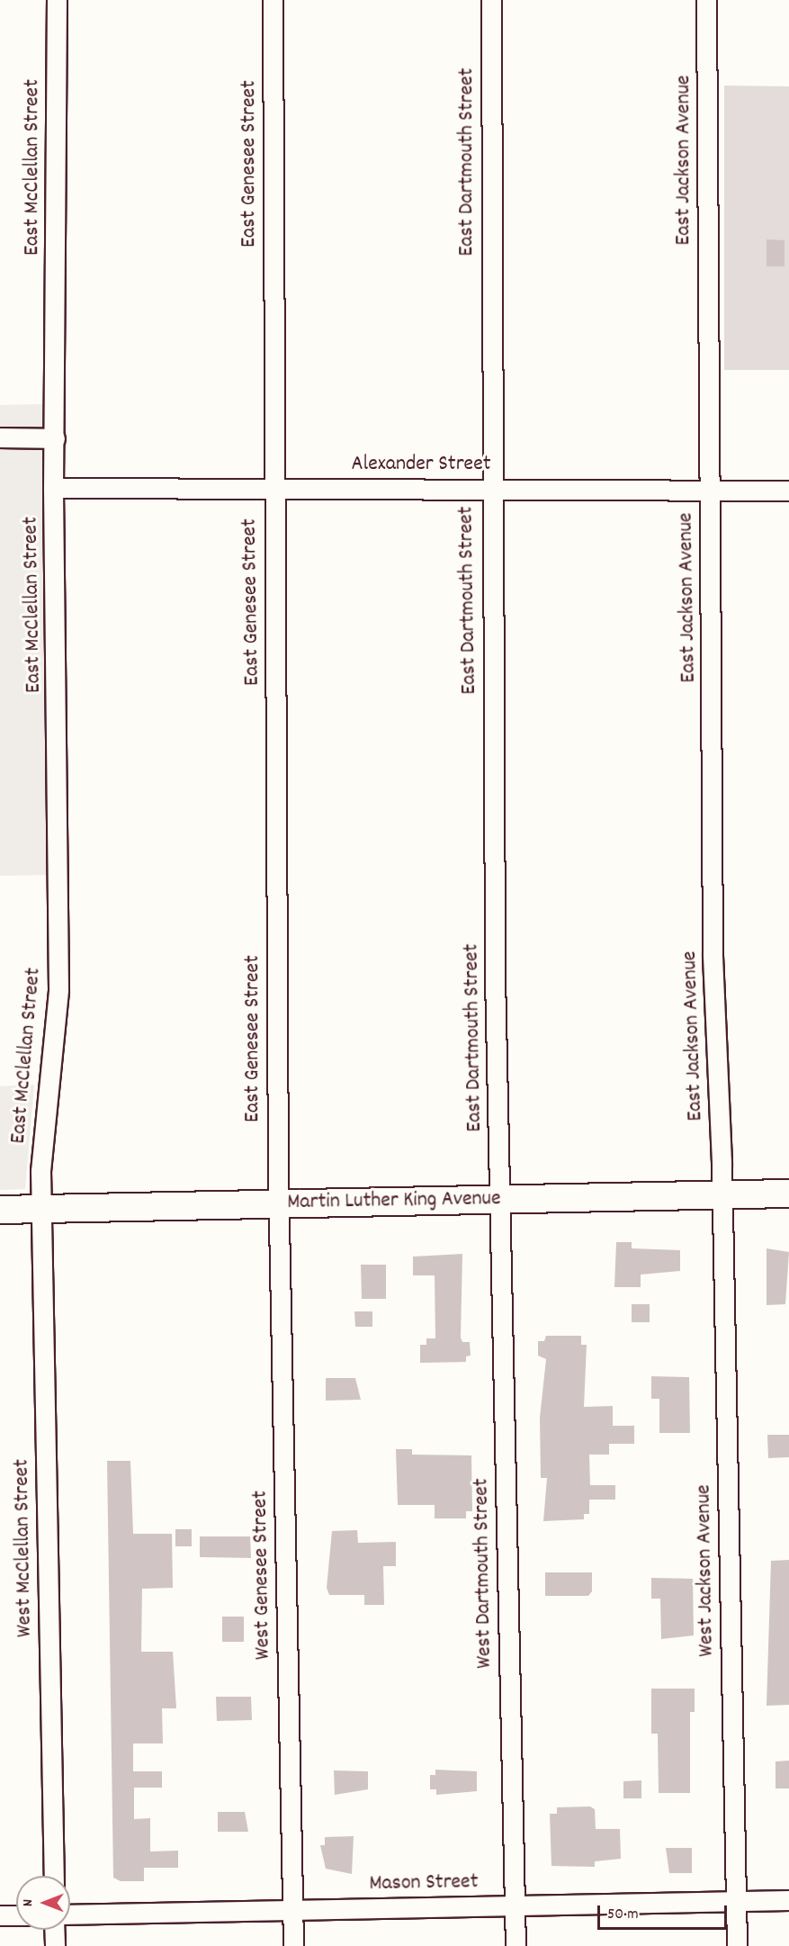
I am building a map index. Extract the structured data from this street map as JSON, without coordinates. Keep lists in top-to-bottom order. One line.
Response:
{"streets":{"street":["East Jackson Avenue","East Dartmouth Street","East Genesee Street","East McClellan Street","Alexander Street","Martin Luther King Avenue","West McClellan Street","West Jackson Avenue","West Dartmouth Street","West Genesee Street","Mason Street"]},"crossings":[["East Jackson Avenue","Alexander Street"],["East Jackson Avenue","Martin Luther King Avenue"],["East Jackson Avenue","West Jackson Avenue"],["East Dartmouth Street","Alexander Street"],["East Dartmouth Street","Martin Luther King Avenue"],["East Dartmouth Street","West Dartmouth Street"],["East Genesee Street","Alexander Street"],["East Genesee Street","Martin Luther King Avenue"],["East Genesee Street","West Genesee Street"],["East McClellan Street","Alexander Street"],["East McClellan Street","Martin Luther King Avenue"],["East McClellan Street","West McClellan Street"],["Martin Luther King Avenue","West McClellan Street"],["Martin Luther King Avenue","West Jackson Avenue"],["Martin Luther King Avenue","West Dartmouth Street"],["Martin Luther King Avenue","West Genesee Street"],["West Jackson Avenue","Mason Street"],["West Dartmouth Street","Mason Street"],["West Genesee Street","Mason Street"]],"scale_bar":"50 m","north":"left"}
